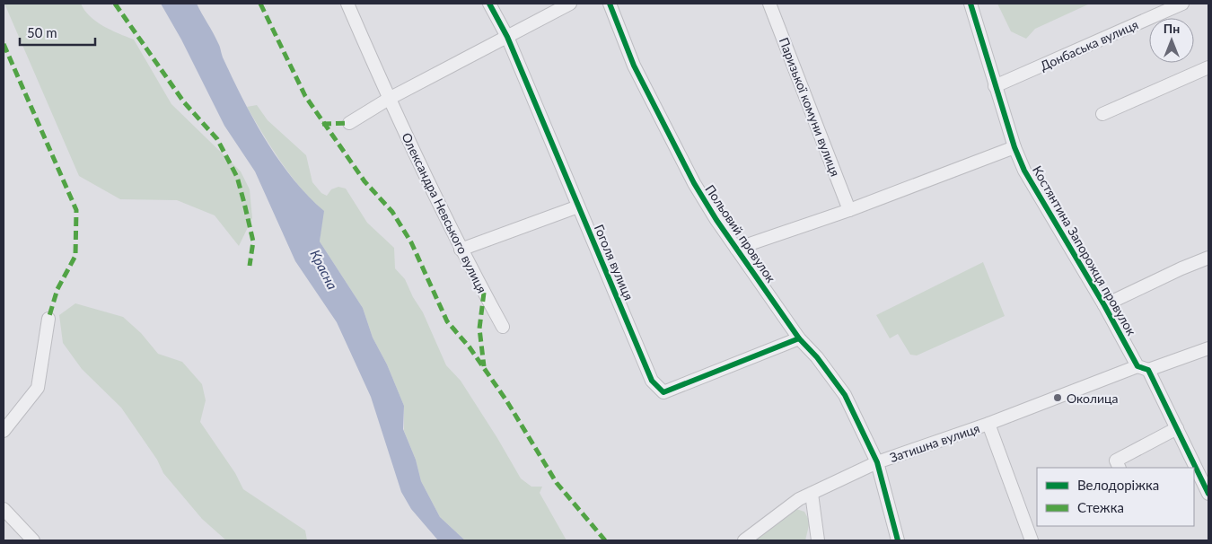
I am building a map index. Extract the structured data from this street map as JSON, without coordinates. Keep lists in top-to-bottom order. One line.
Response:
{"streets":{"street":["Донбаська вулиця","Паризької комуни вулиця","Олександра Невського вулиця","Польовий провулок","Костянтина Запорожця провулок","Гоголя вулиця","Затишна вулиця"]},"crossings":[["Донбаська вулиця","Костянтина Запорожця провулок"],["Паризької комуни вулиця","Польовий провулок"],["Польовий провулок","Костянтина Запорожця провулок"],["Польовий провулок","Гоголя вулиця"],["Польовий провулок","Затишна вулиця"],["Костянтина Запорожця провулок","Затишна вулиця"]],"water":["Красна"],"places":["Околица"],"legend":["Велодоріжка","Стежка"],"scale_bar":"50 m","north":"top"}
